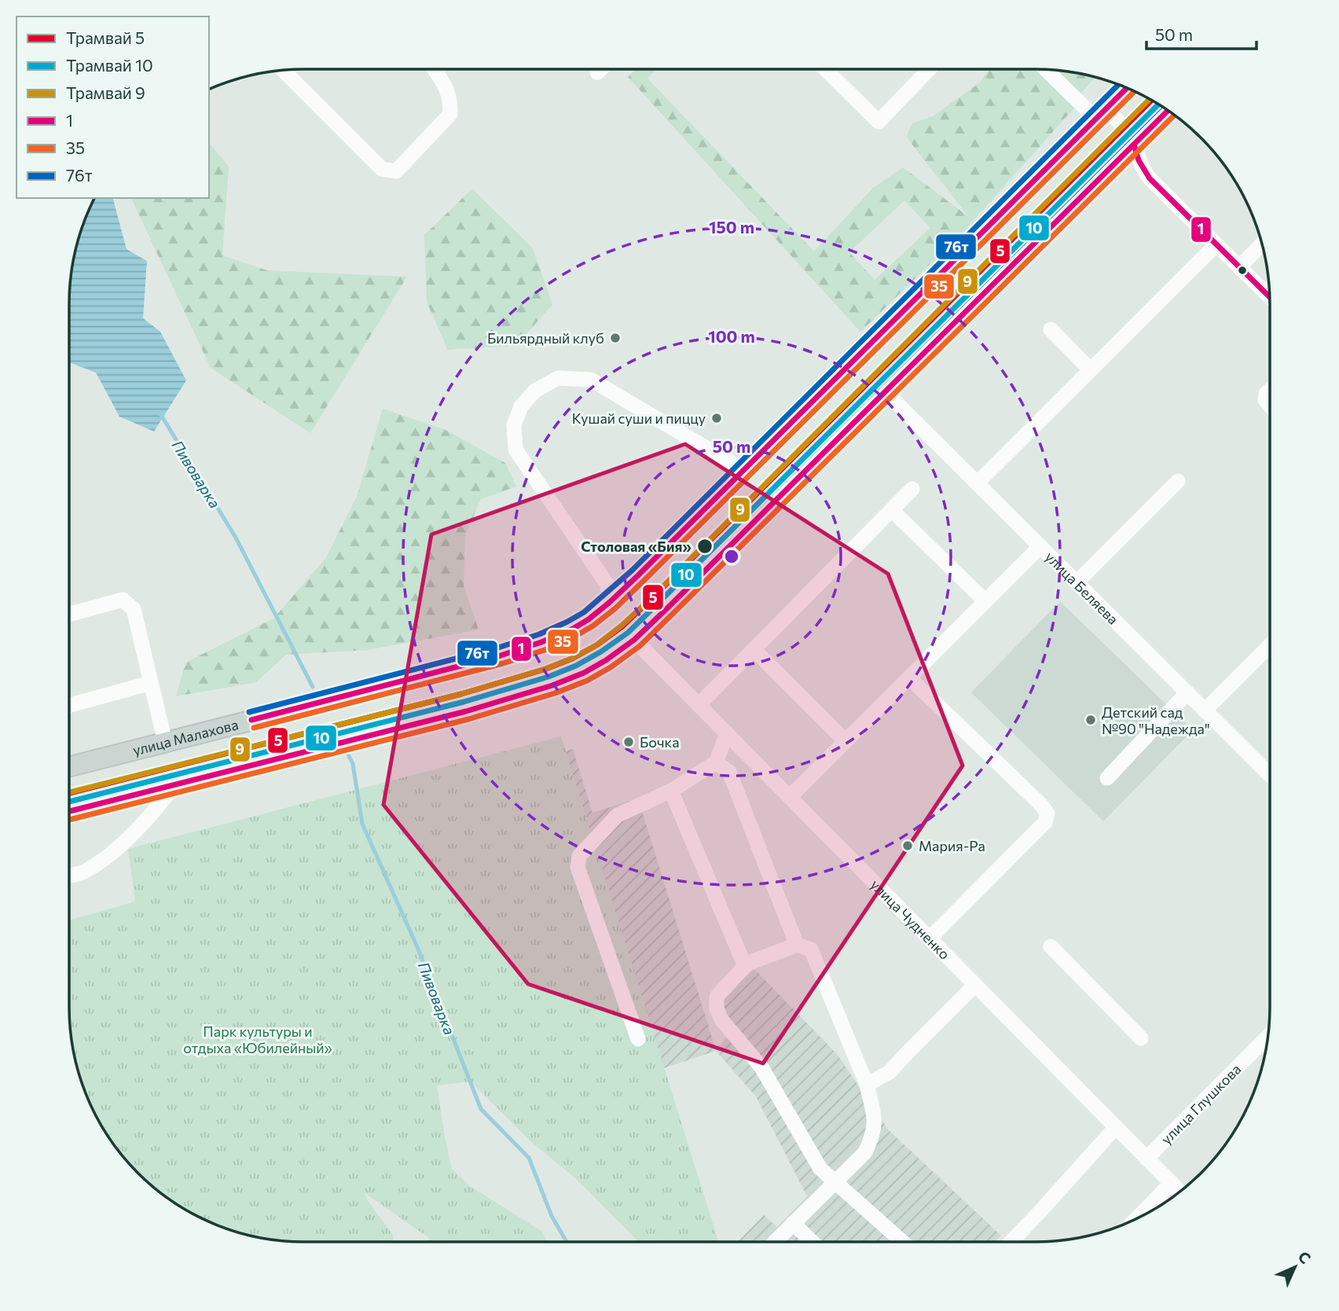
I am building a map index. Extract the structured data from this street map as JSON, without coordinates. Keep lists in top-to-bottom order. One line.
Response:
{"streets":{"main road":["улица Малахова"],"street":["улица Беляева","улица Чудненко","улица Глушкова"]},"crossings":[["улица Чудненко","улица Глушкова"]],"water":["Пивоварка"],"parks":["Парк культуры и отдыха «Юбилейный»"],"places":["Бильярдный клуб","Кушай суши и пиццу","Столовая «Бия»","Детский сад №90 \"Надежда\"","Бочка","Мария-Ра"],"lines":["transit line 76т","transit line 1","transit line 35","tram line 9","tram line 5","tram line 10"],"legend":["Трамвай 5","Трамвай 10","Трамвай 9","1","35","76т"],"scale_bar":"50 m","north":"top right","rings":["150 m","100 m","50 m"]}
